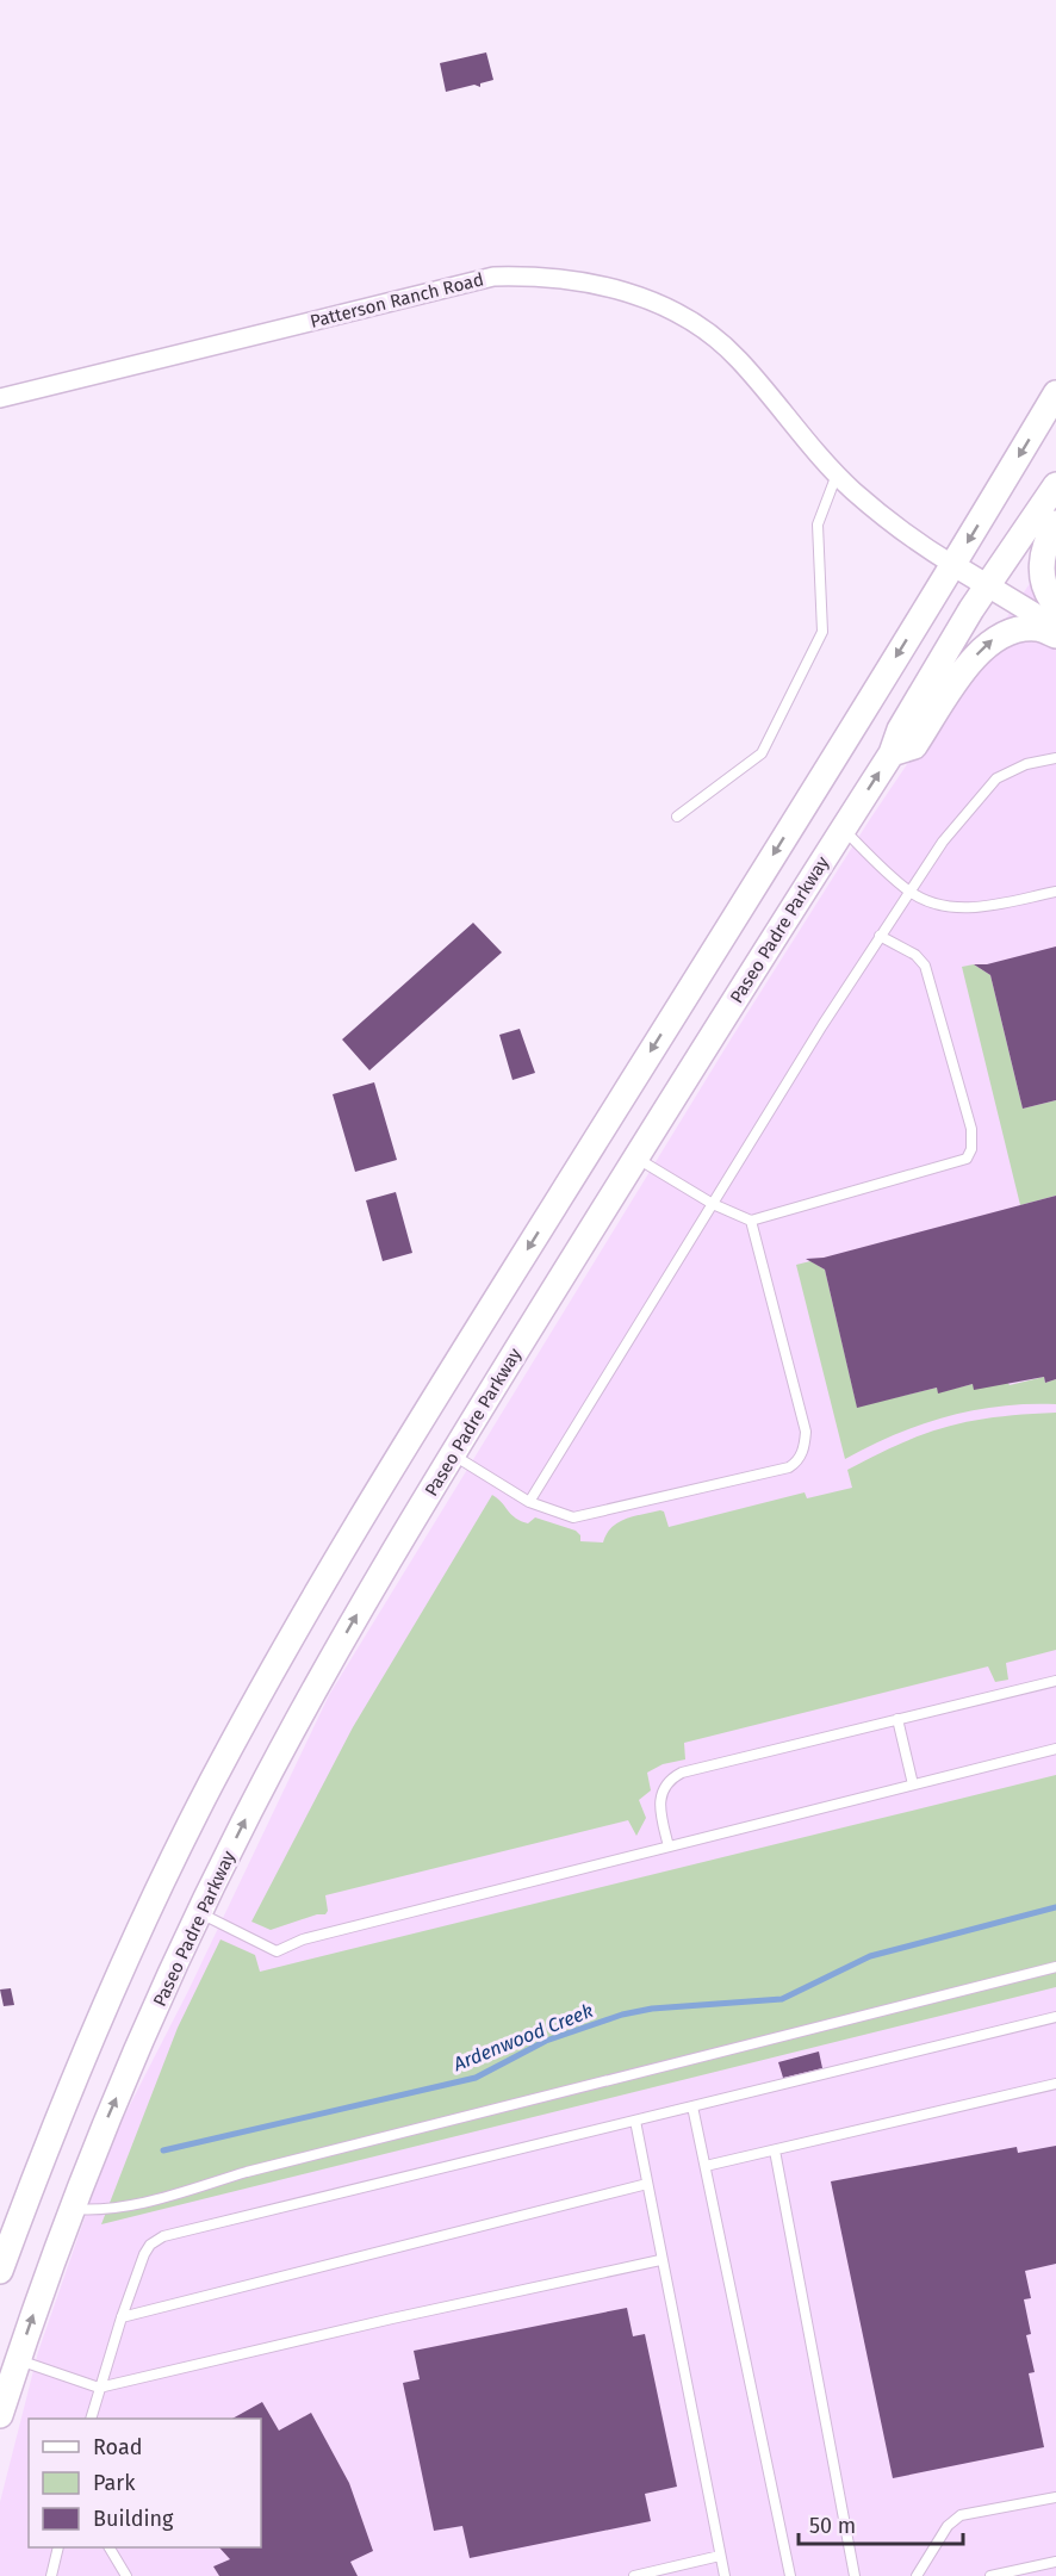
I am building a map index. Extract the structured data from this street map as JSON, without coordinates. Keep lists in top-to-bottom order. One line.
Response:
{"streets":{"main road":["Paseo Padre Parkway"],"street":["Patterson Ranch Road"]},"water":["Ardenwood Creek"],"legend":["Road","Park","Building"],"scale_bar":"50 m"}
